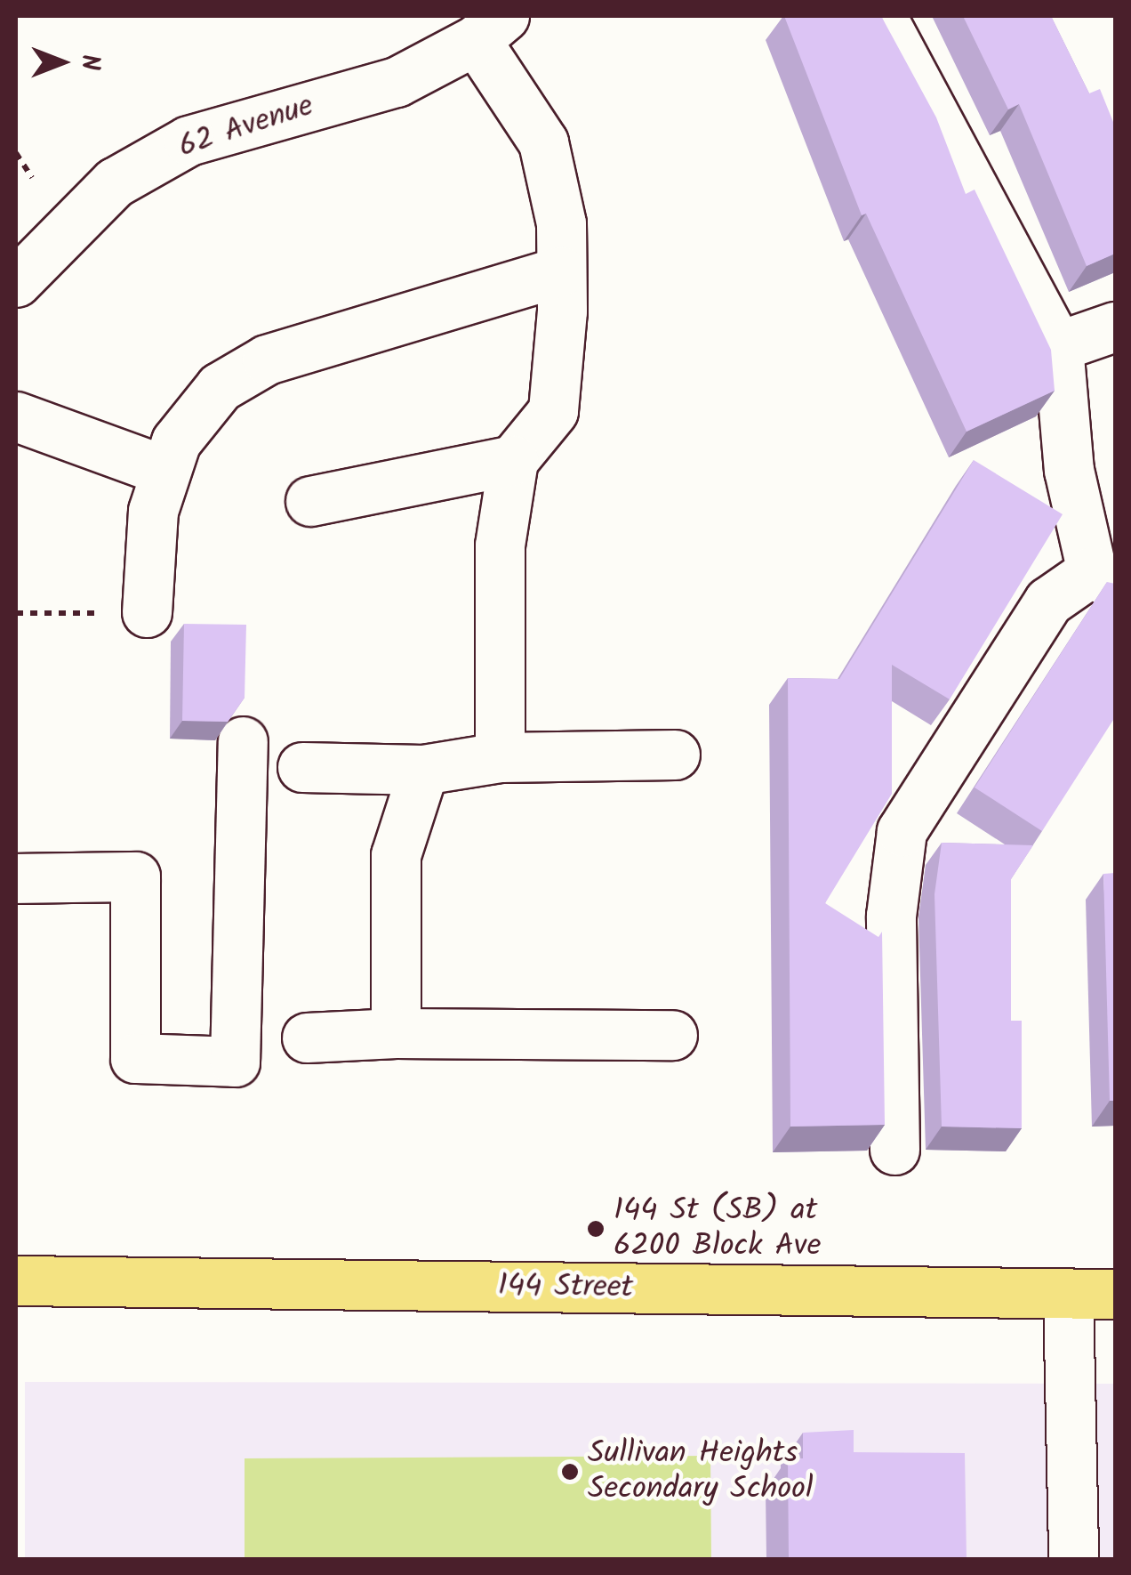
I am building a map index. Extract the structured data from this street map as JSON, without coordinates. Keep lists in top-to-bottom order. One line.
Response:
{"streets":{"main road":["144 Street"],"street":["62 Avenue"]},"places":["144 St (SB) at 6200 Block Ave","Sullivan Heights Secondary School"],"north":"right"}
